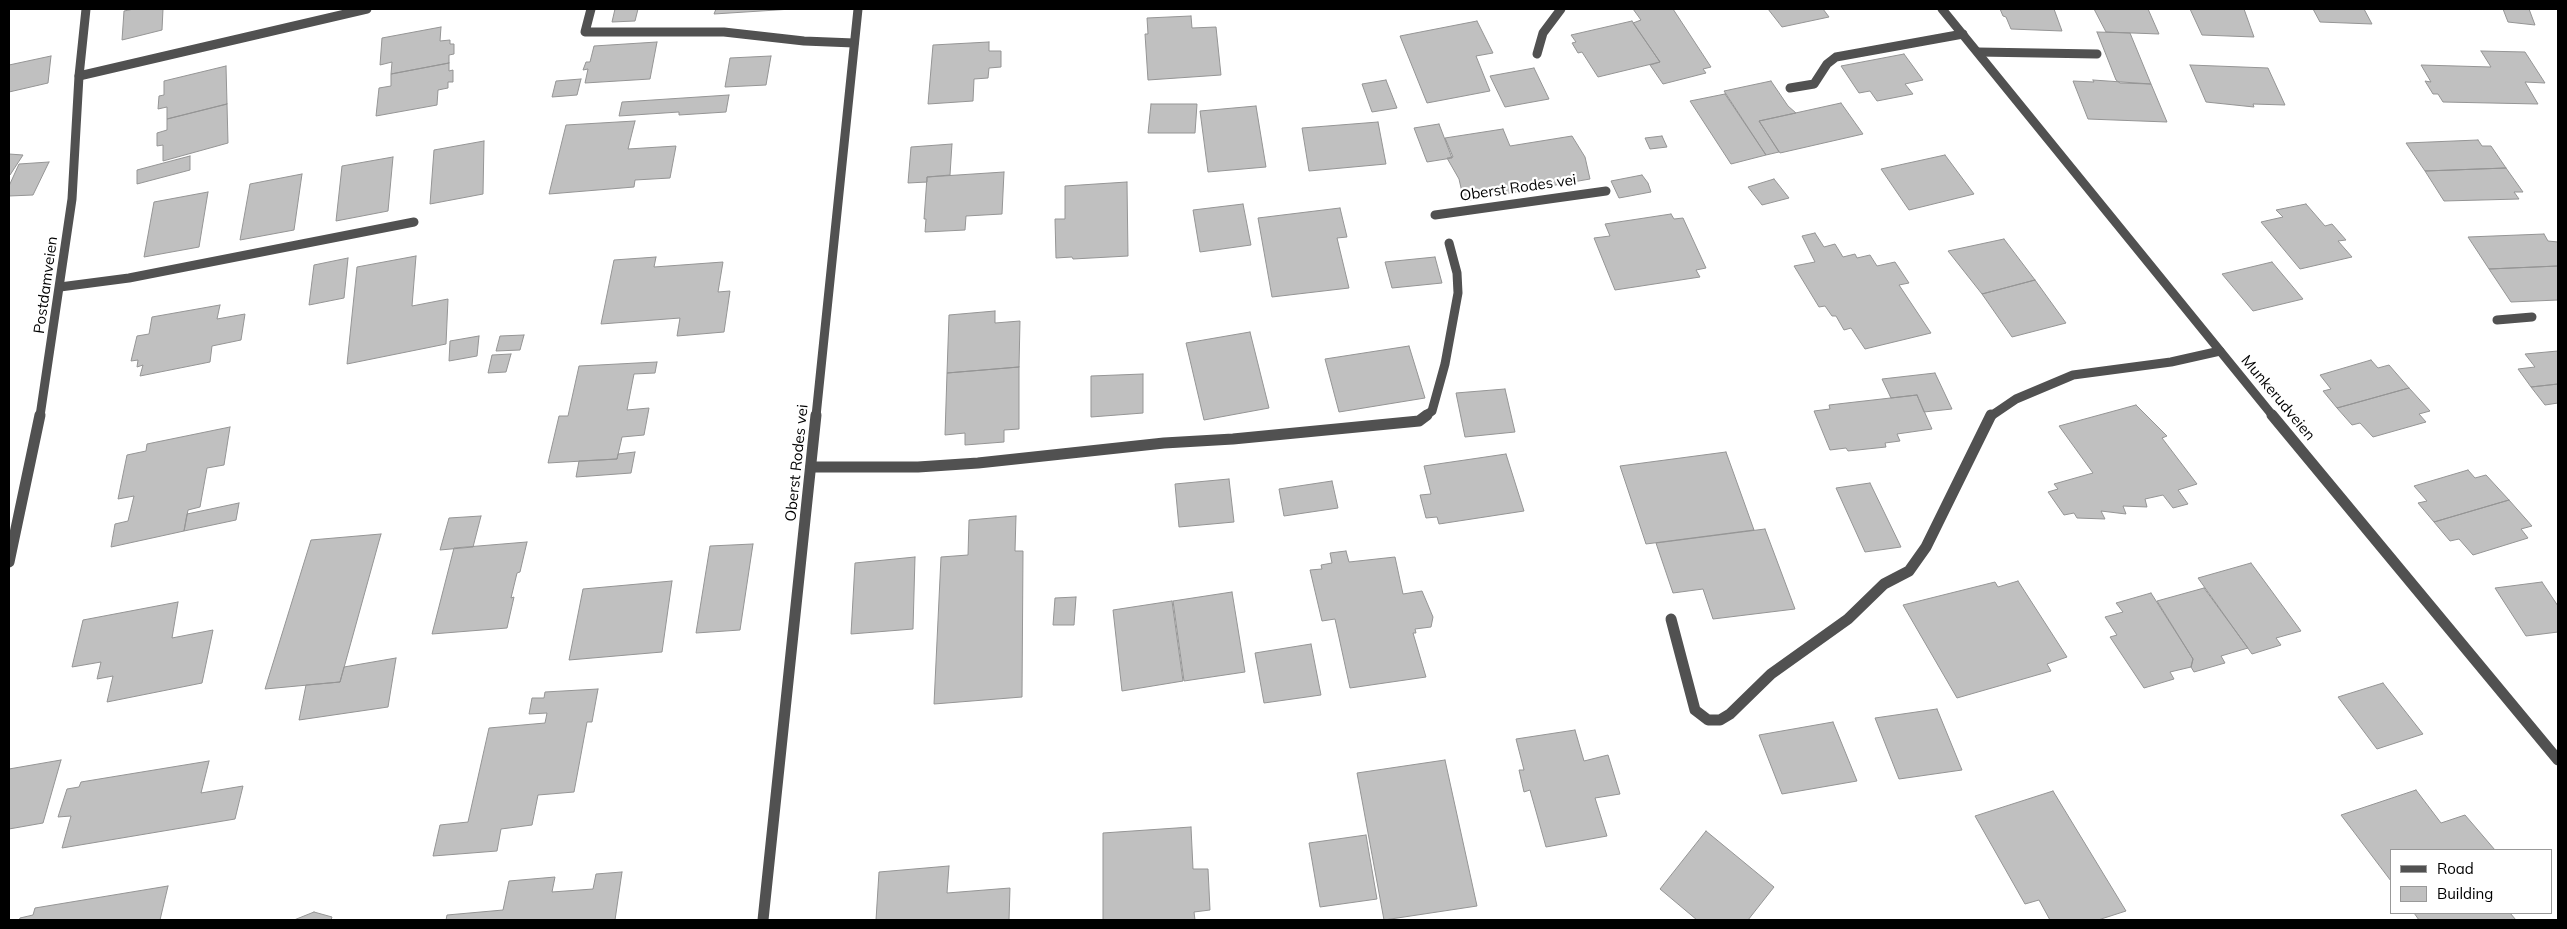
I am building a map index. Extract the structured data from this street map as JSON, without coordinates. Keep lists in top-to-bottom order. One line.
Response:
{"streets":{"street":["Oberst Rodes vei","Postdamveien","Munkerudveien"]},"legend":["Road","Building"]}
